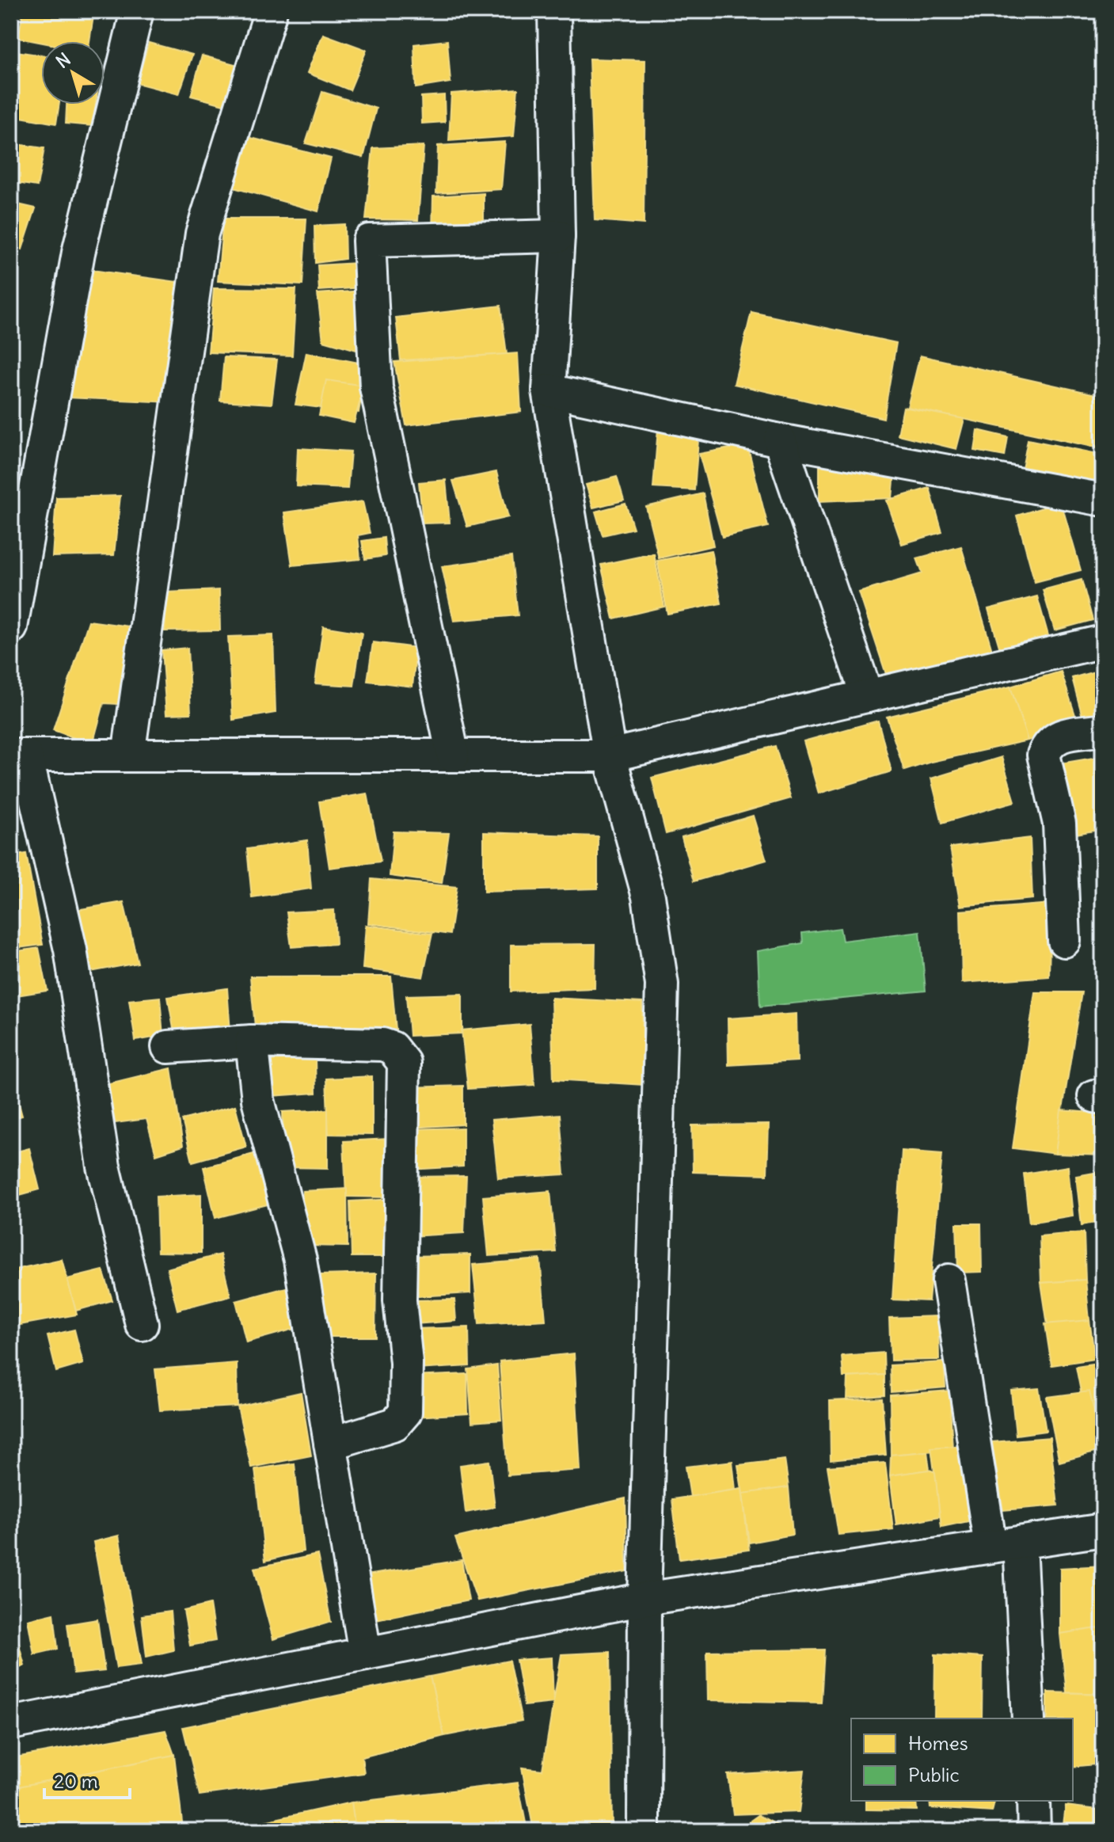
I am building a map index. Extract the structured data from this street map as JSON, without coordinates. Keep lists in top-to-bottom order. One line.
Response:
{"legend":["Homes","Public"],"scale_bar":"20 m","north":"top left"}
